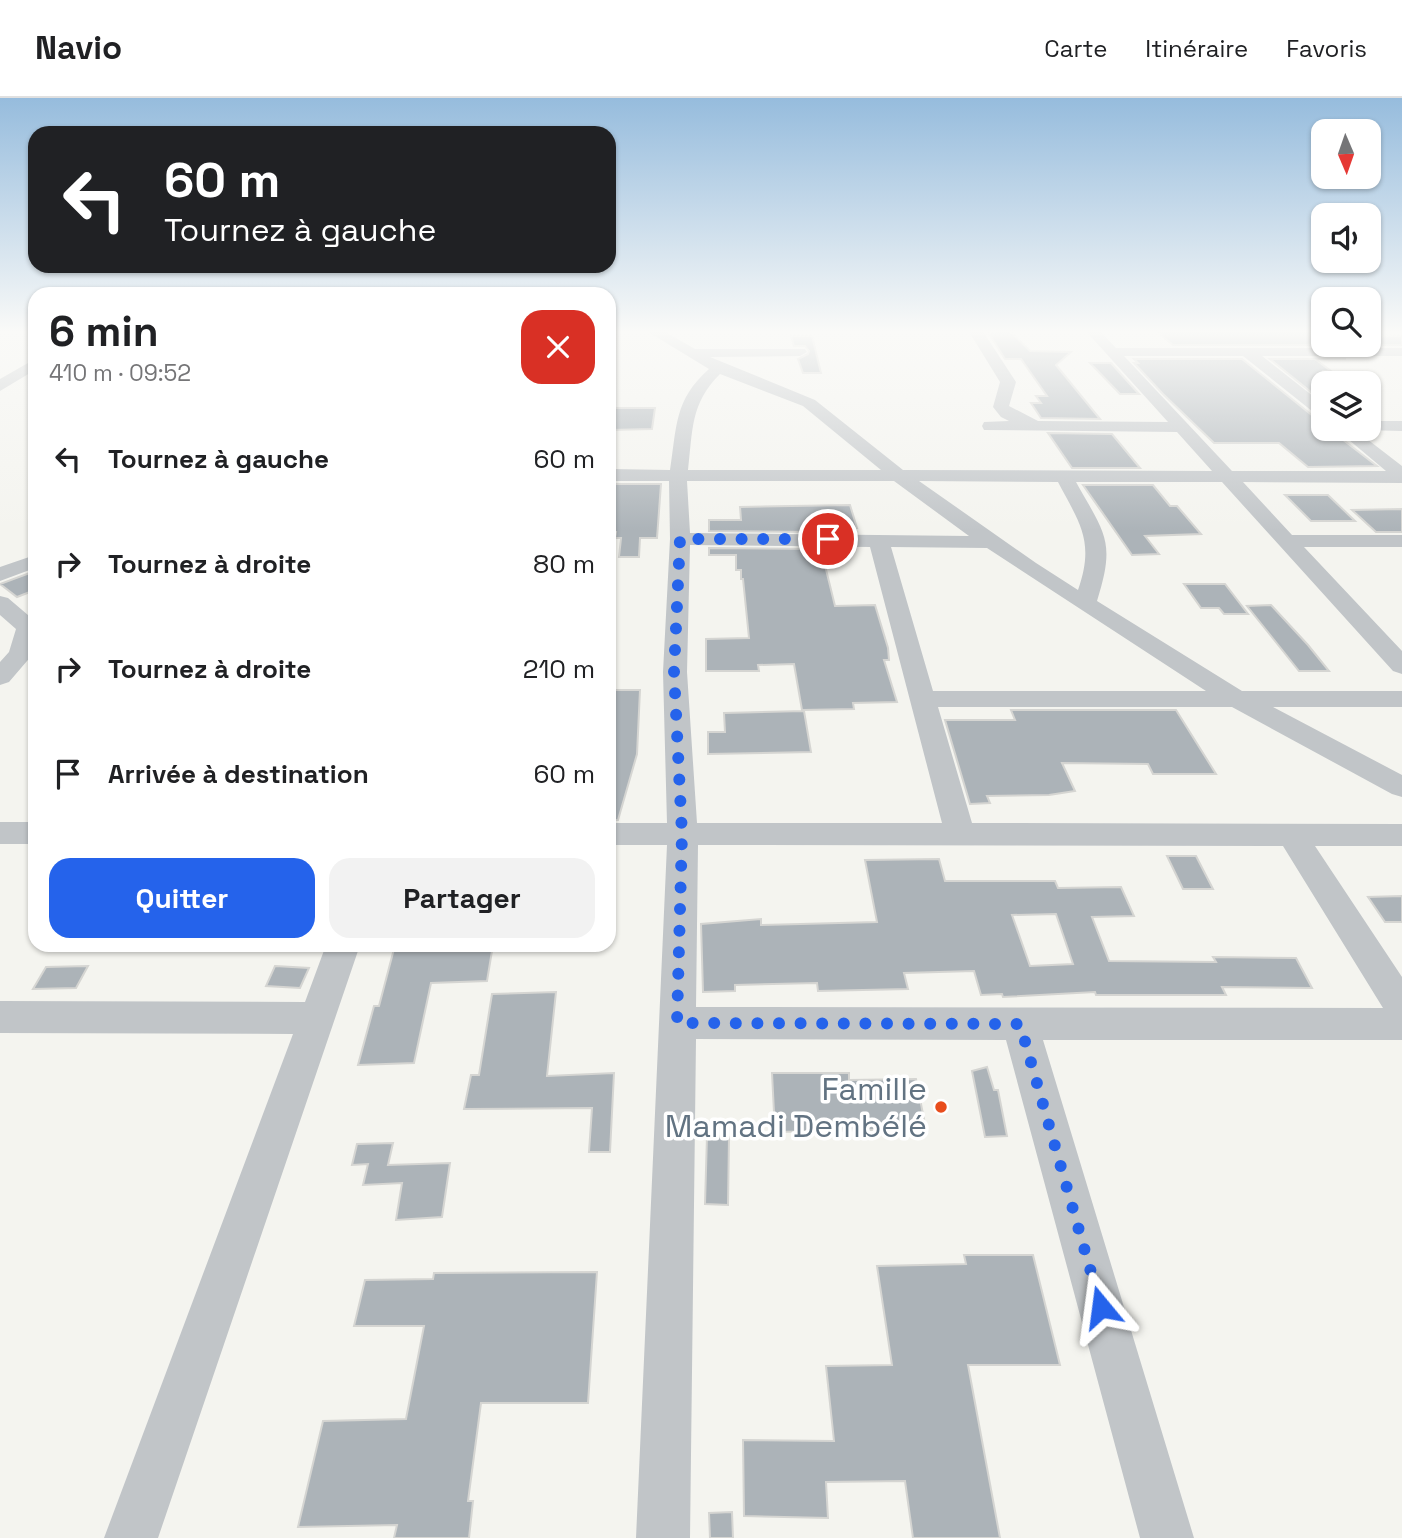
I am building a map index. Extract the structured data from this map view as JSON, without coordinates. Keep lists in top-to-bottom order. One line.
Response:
{"places":["Famille Mamadi Dembélé"],"north":"bottom","page":{"header":"Navio","nav":["Carte","Itinéraire","Favoris"],"turn":["60 m","Tournez à gauche"],"heading":["6 min","410 m · 09:52"],"list":[{"name":"Tournez à gauche","value":"60 m"},{"name":"Tournez à droite","value":"80 m"},{"name":"Tournez à droite","value":"210 m"},{"name":"Arrivée à destination","value":"60 m"}],"buttons":["Quitter","Partager"]}}
